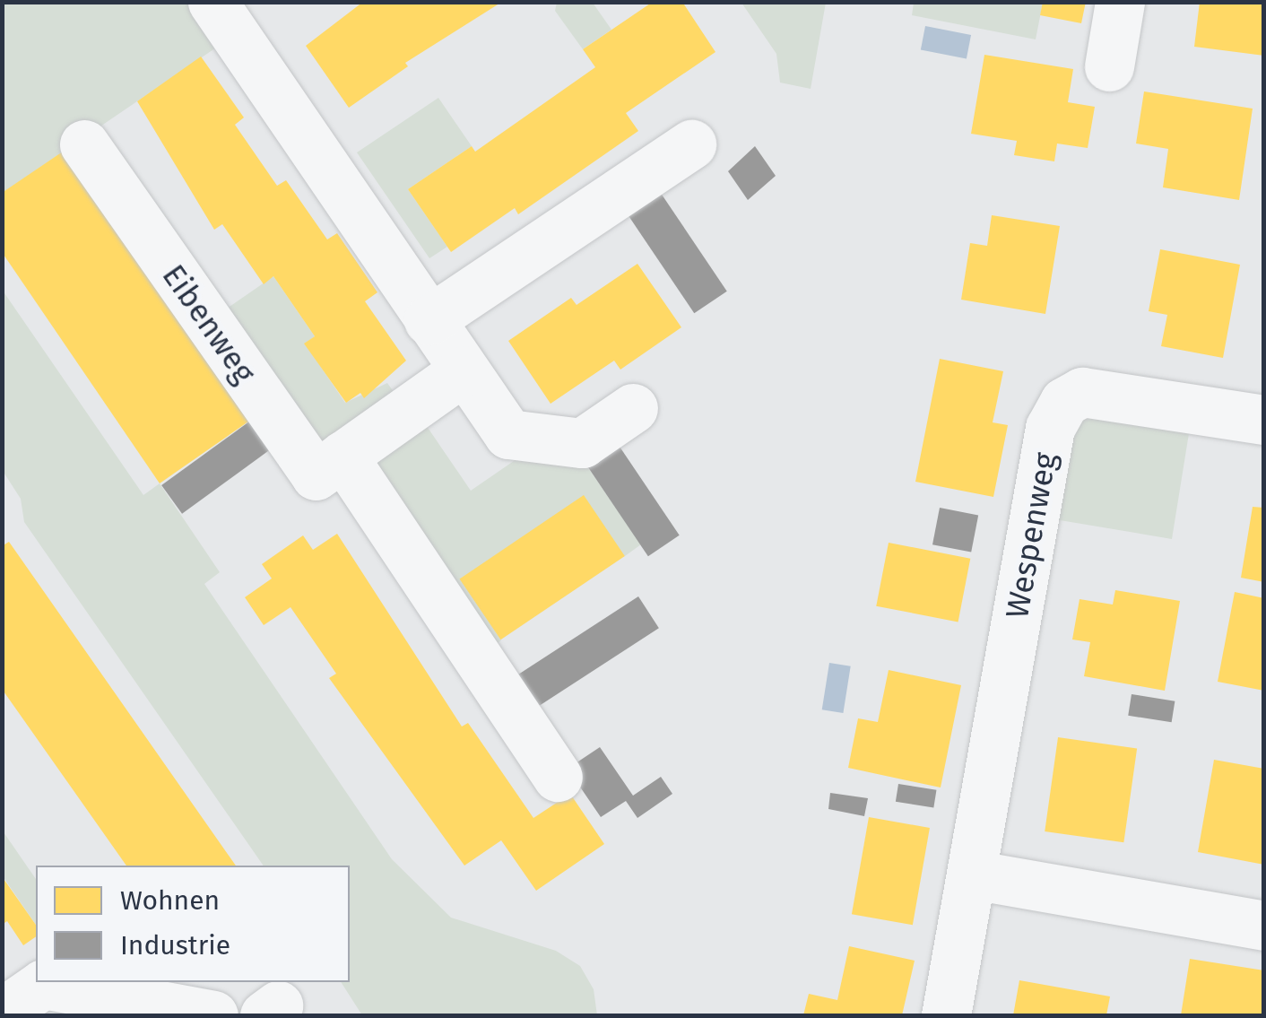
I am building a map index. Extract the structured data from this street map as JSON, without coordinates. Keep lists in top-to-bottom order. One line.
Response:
{"streets":{"street":["Eibenweg","Wespenweg"]},"legend":["Wohnen","Industrie"]}
